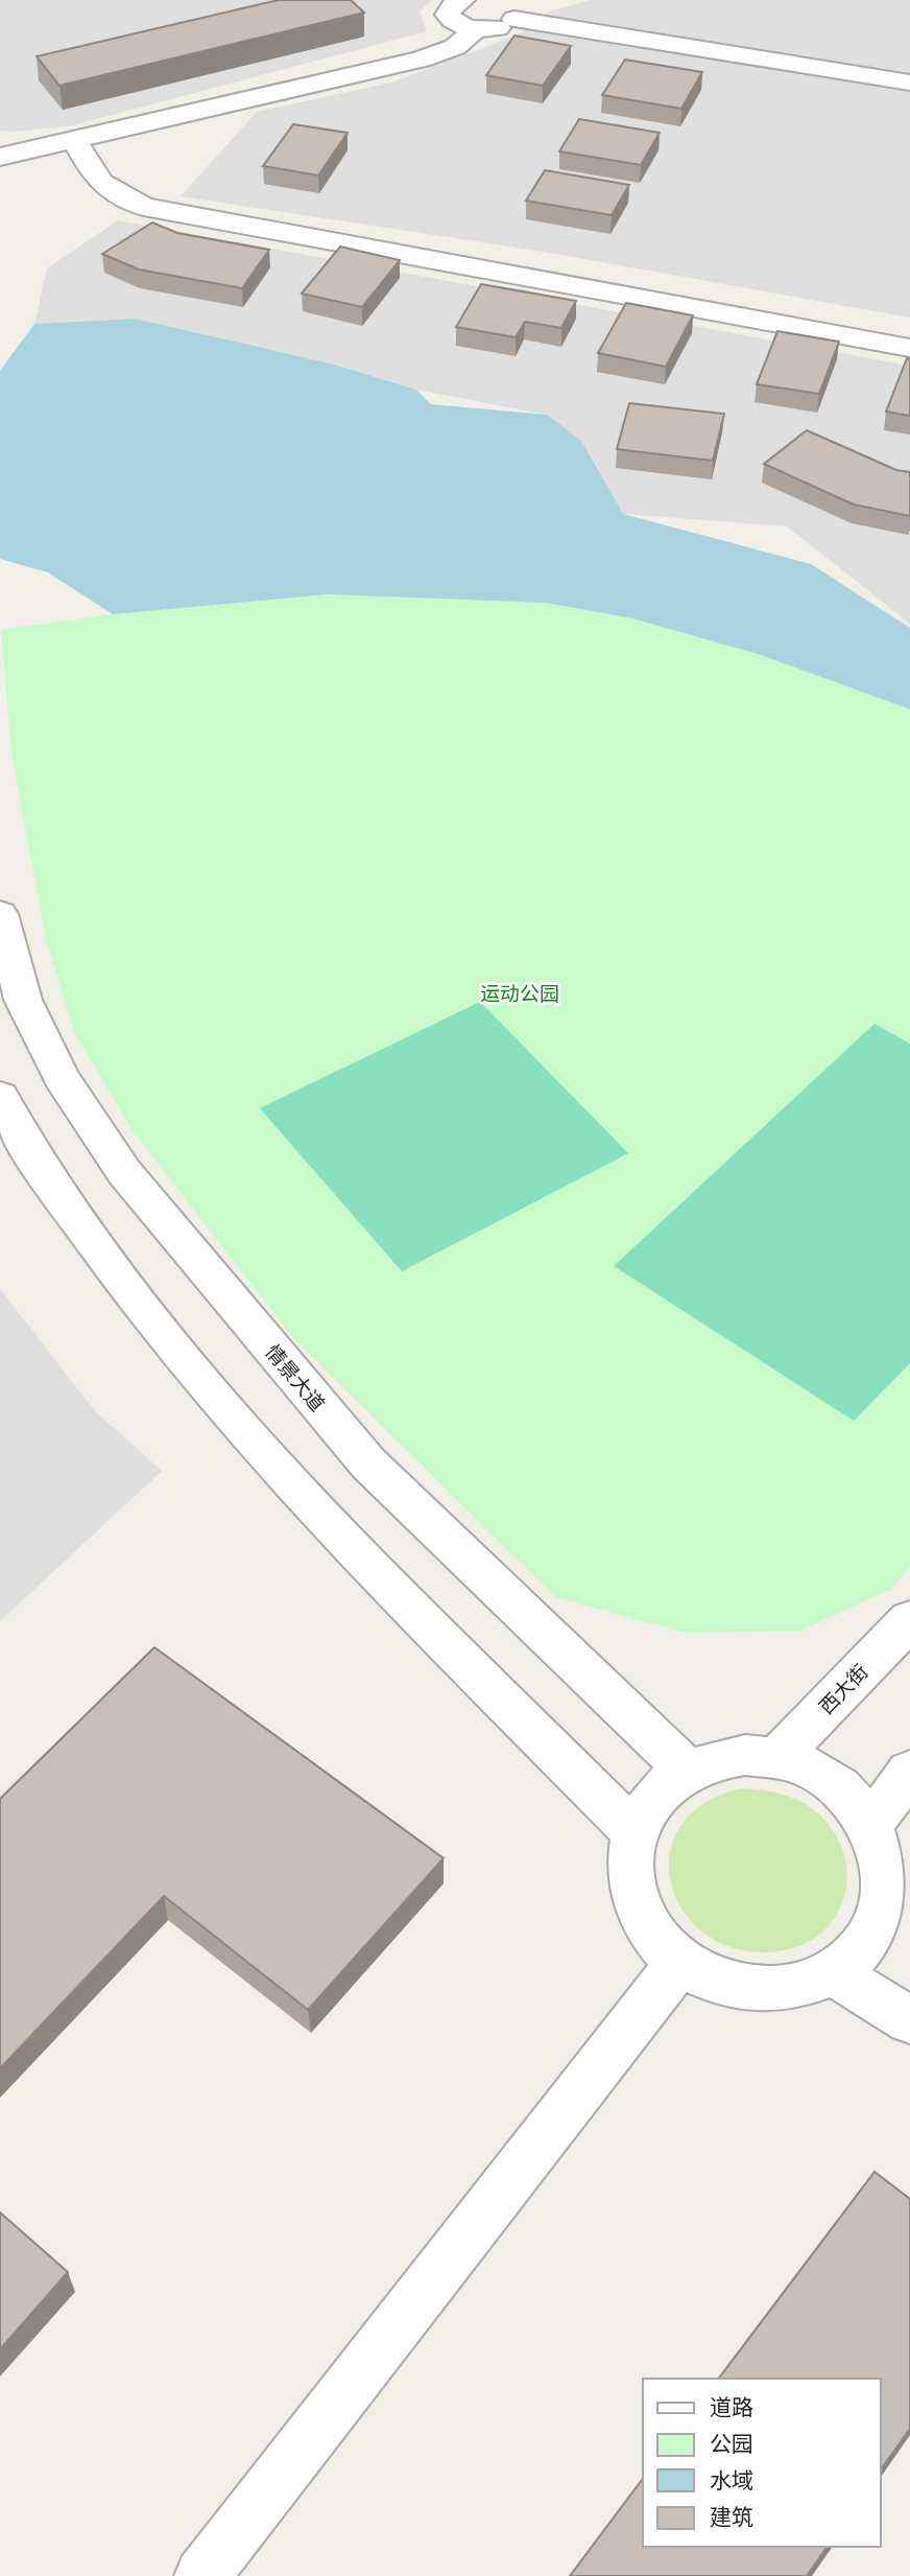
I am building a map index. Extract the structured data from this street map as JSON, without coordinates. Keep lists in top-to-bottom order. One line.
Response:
{"streets":{"street":["情景大道","西大街"]},"crossings":[["情景大道","西大街"]],"parks":["运动公园"],"legend":["道路","公园","水域","建筑"]}
